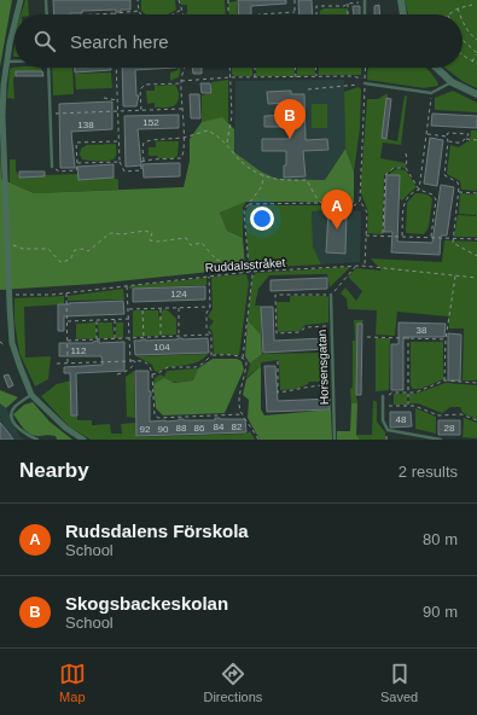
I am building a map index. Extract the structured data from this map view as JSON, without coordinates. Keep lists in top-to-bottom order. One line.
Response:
{"streets":{"lane":["Horsensgatan"],"path":["Ruddalsstråket"]},"house_numbers":["152","138","124","38","104","112","48","84","82","88","86","28","92","90"],"page":{"search":"Search here","pins":["B","A"],"heading":["Nearby","2 results"],"list":[{"mark":"A","name":"Rudsdalens Förskola","note":"School","value":"80 m"},{"mark":"B","name":"Skogsbackeskolan","note":"School","value":"90 m"}],"nav":["Map","Directions","Saved"]}}
